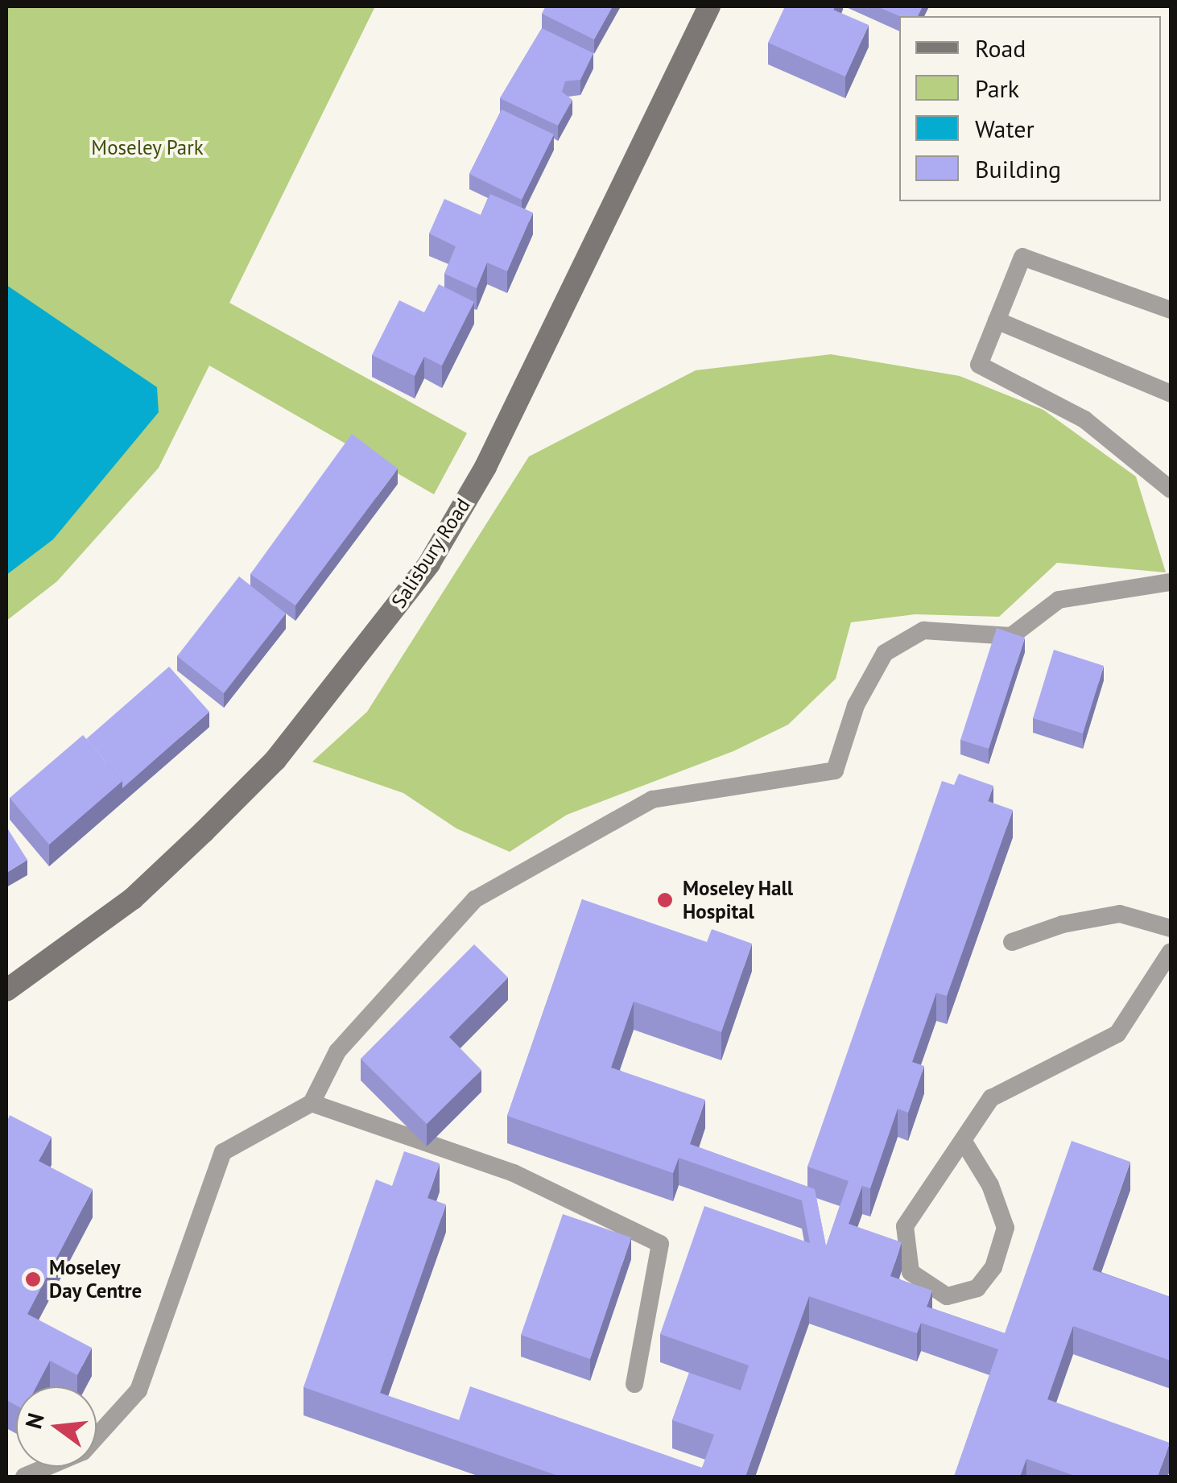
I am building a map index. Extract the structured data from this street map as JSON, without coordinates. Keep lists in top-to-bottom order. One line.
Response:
{"streets":{"main road":["Salisbury Road"]},"parks":["Moseley Park"],"places":["Moseley Hall Hospital","Moseley Day Centre"],"legend":["Road","Park","Water","Building"],"north":"left"}
